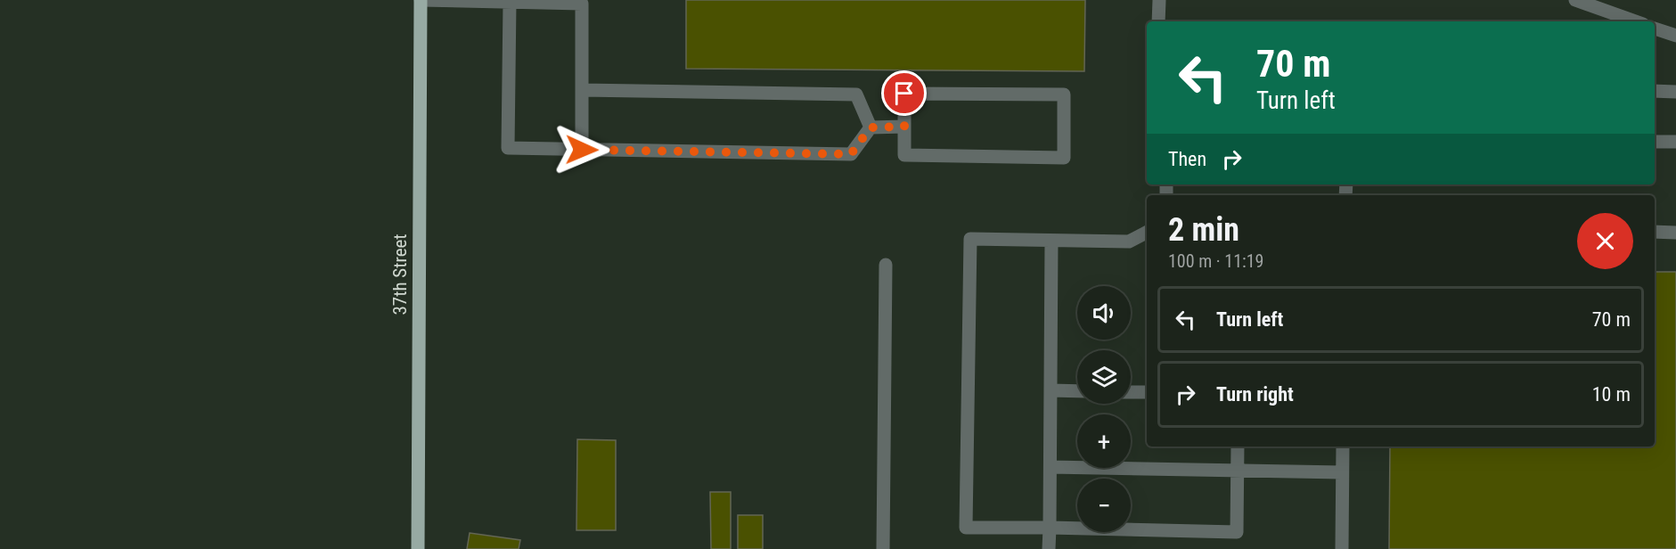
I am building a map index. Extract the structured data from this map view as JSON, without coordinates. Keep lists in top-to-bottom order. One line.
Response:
{"streets":{"main road":["37th Street"]},"page":{"turn":["70 m","Turn left"],"then":"Then","heading":["2 min","100 m · 11:19"],"map_buttons":["+","−"],"list":[{"name":"Turn left","value":"70 m"},{"name":"Turn right","value":"10 m"}]}}
